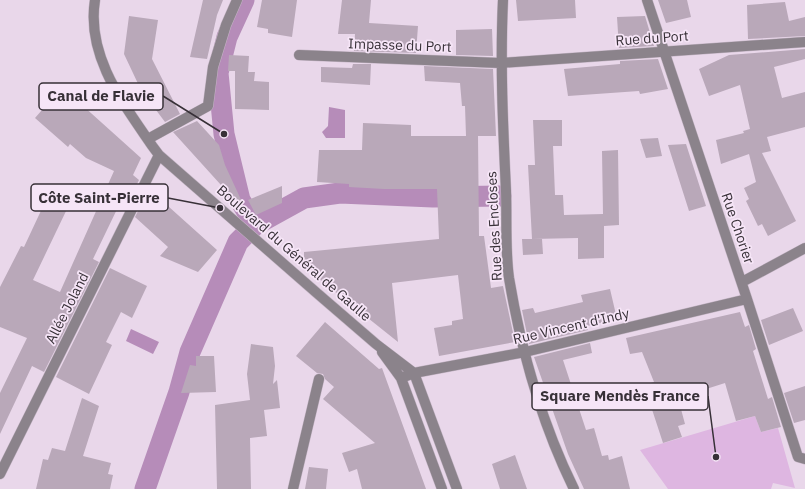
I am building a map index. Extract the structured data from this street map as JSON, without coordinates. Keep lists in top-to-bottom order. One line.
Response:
{"streets":{"street":["Rue du Port","Impasse du Port","Rue des Encloses","Rue Chorier","Boulevard du Général de Gaulle","Allée Joland","Rue Vincent d'Indy"]},"crossings":[["Rue du Port","Impasse du Port"],["Rue du Port","Rue des Encloses"],["Rue du Port","Rue Chorier"],["Impasse du Port","Rue des Encloses"],["Rue des Encloses","Rue Vincent d'Indy"],["Rue Chorier","Rue Vincent d'Indy"],["Boulevard du Général de Gaulle","Allée Joland"],["Boulevard du Général de Gaulle","Rue Vincent d'Indy"]],"places":["Canal de Flavie","Côte Saint-Pierre","Square Mendès France"]}
